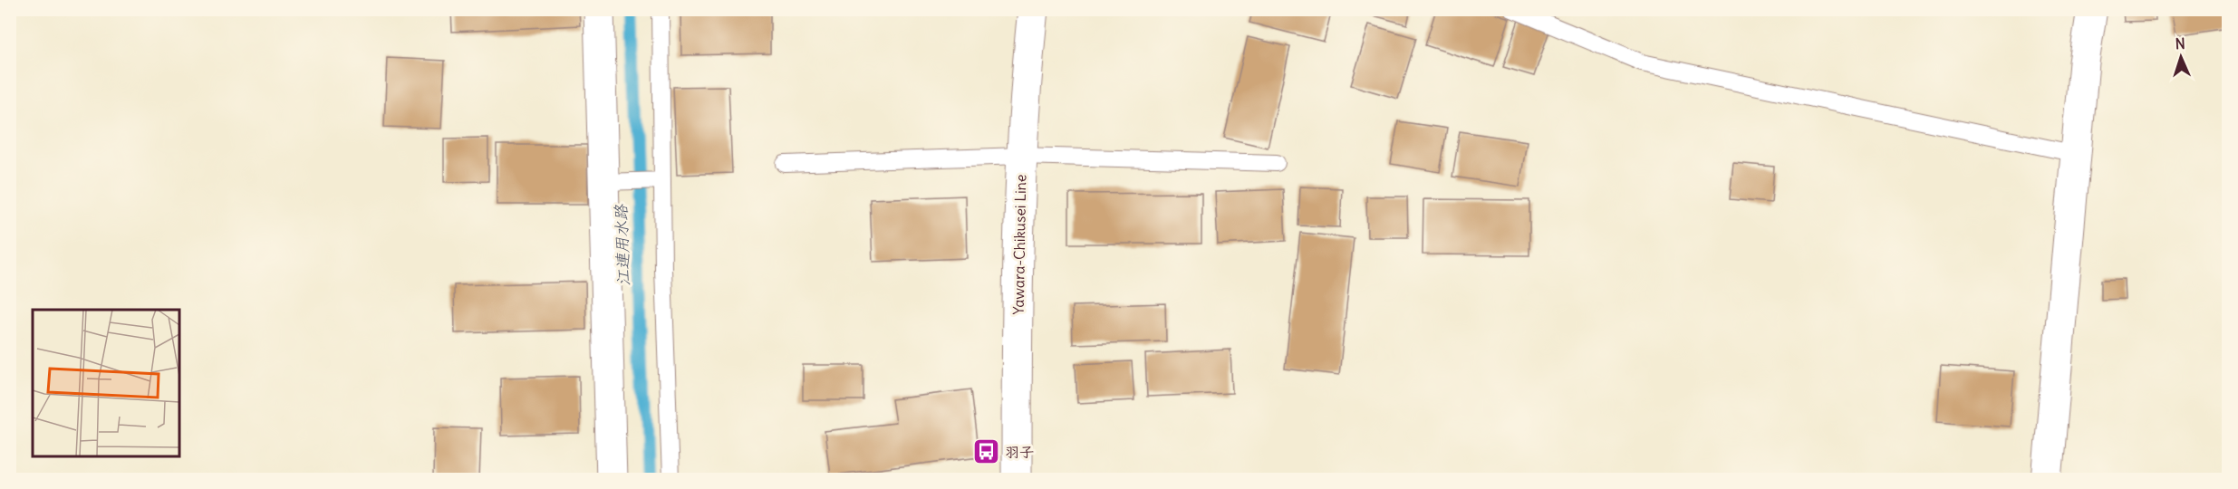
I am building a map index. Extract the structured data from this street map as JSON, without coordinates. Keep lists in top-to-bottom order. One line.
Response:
{"streets":{"street":["Yawara-Chikusei Line"]},"water":["江連用水路"],"places":{"bus stop":["羽子"]},"north":"top"}
